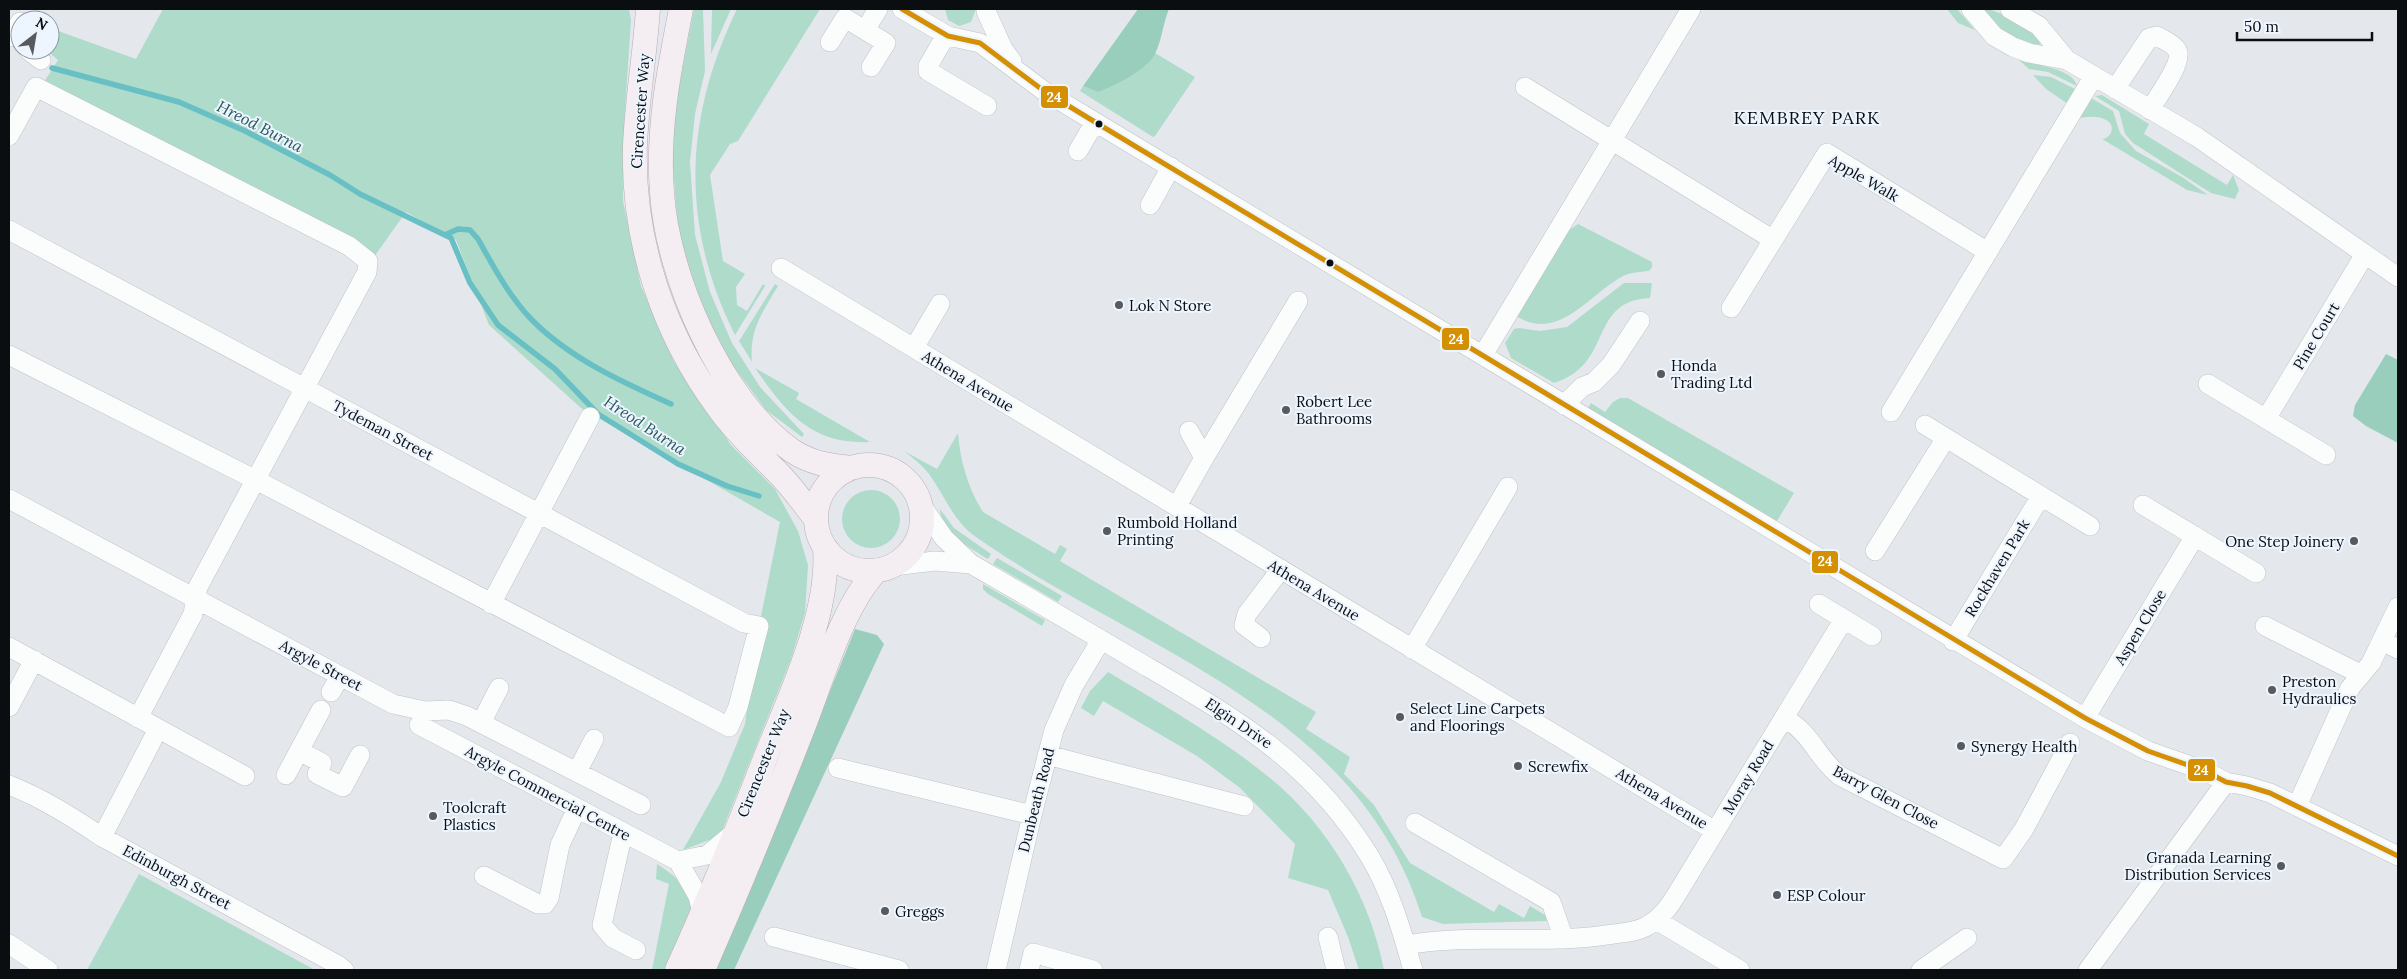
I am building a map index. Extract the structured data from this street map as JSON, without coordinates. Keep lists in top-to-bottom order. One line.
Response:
{"streets":{"main road":["Cirencester Way"],"street":["Apple Walk","Pine Court","Athena Avenue","Tydeman Street","Rockhaven Park","Aspen Close","Argyle Street","Elgin Drive","Moray Road","Argyle Commercial Centre","Barry Glen Close","Dunbeath Road","Edinburgh Street"]},"crossings":[["Cirencester Way","Elgin Drive"],["Athena Avenue","Moray Road"],["Elgin Drive","Moray Road"],["Elgin Drive","Dunbeath Road"],["Moray Road","Barry Glen Close"]],"districts":["KEMBREY PARK"],"water":["Hreod Burna"],"places":["Lok N Store","Honda Trading Ltd","Robert Lee Bathrooms","Rumbold Holland Printing","One Step Joinery","Preston Hydraulics","Select Line Carpets and Floorings","Synergy Health","Screwfix","Toolcraft Plastics","Granada Learning Distribution Services","ESP Colour","Greggs"],"lines":["transit line 24"],"scale_bar":"50 m","north":"top right"}
